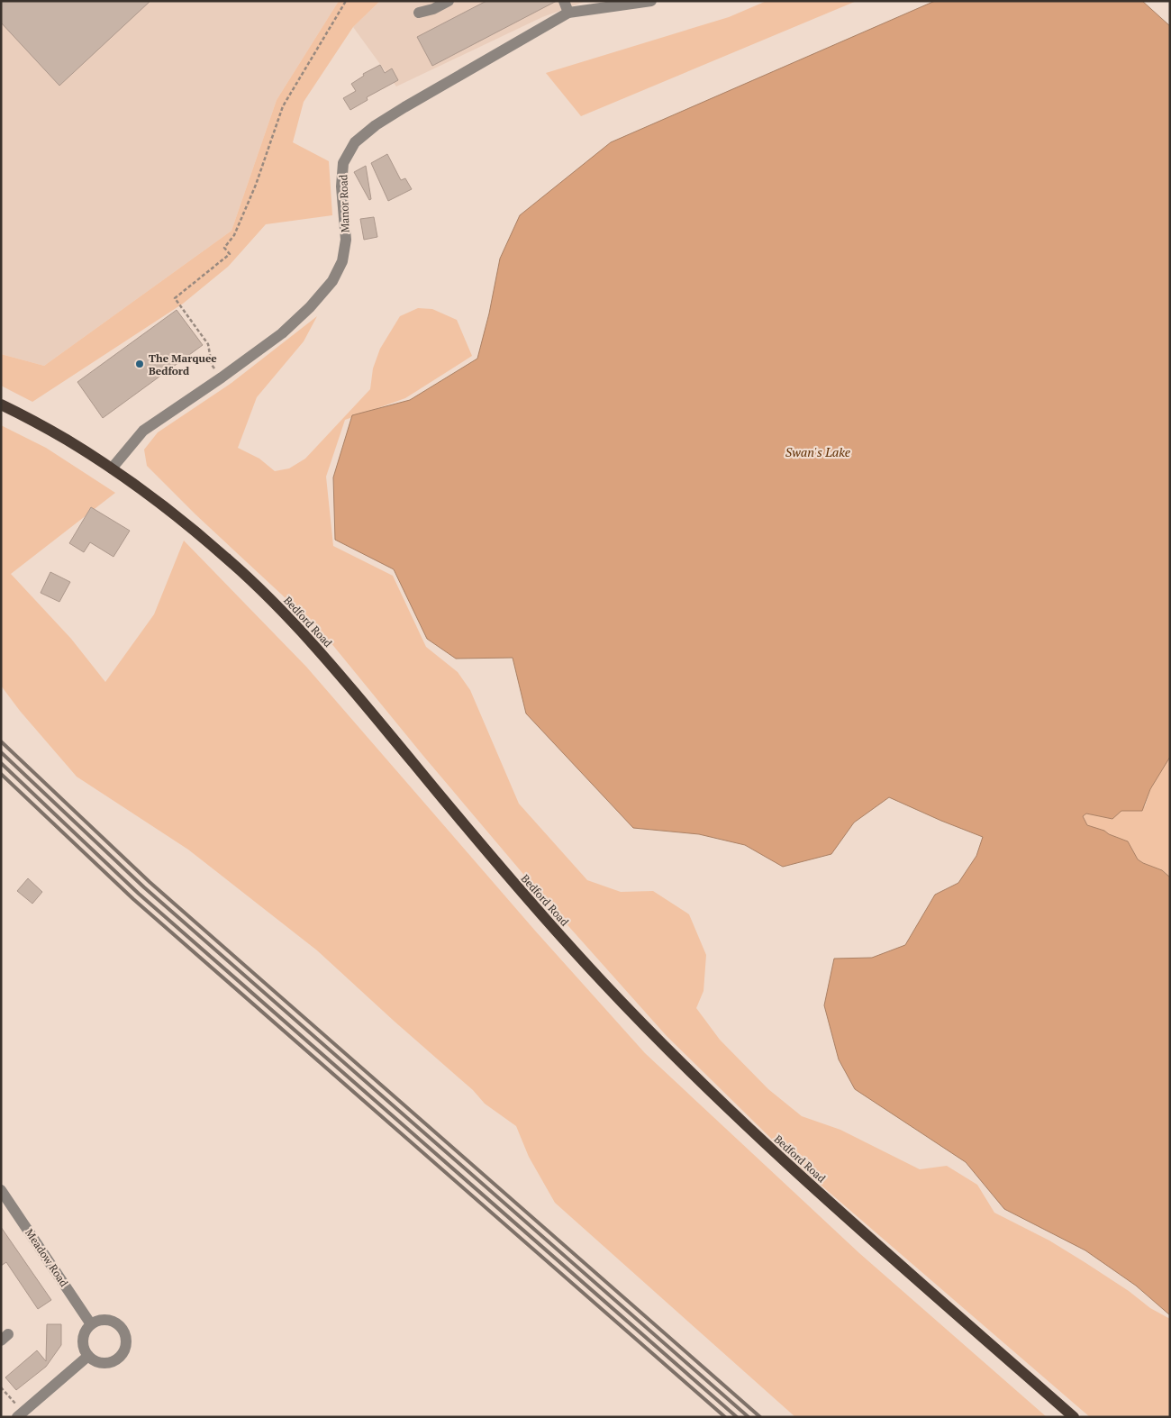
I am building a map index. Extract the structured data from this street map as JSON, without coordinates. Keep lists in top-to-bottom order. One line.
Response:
{"streets":{"main road":["Bedford Road"],"street":["Manor Road","Meadow Road"]},"crossings":[["Manor Road","Bedford Road"]],"water":["Swan's Lake"],"places":["The Marquee Bedford"]}
